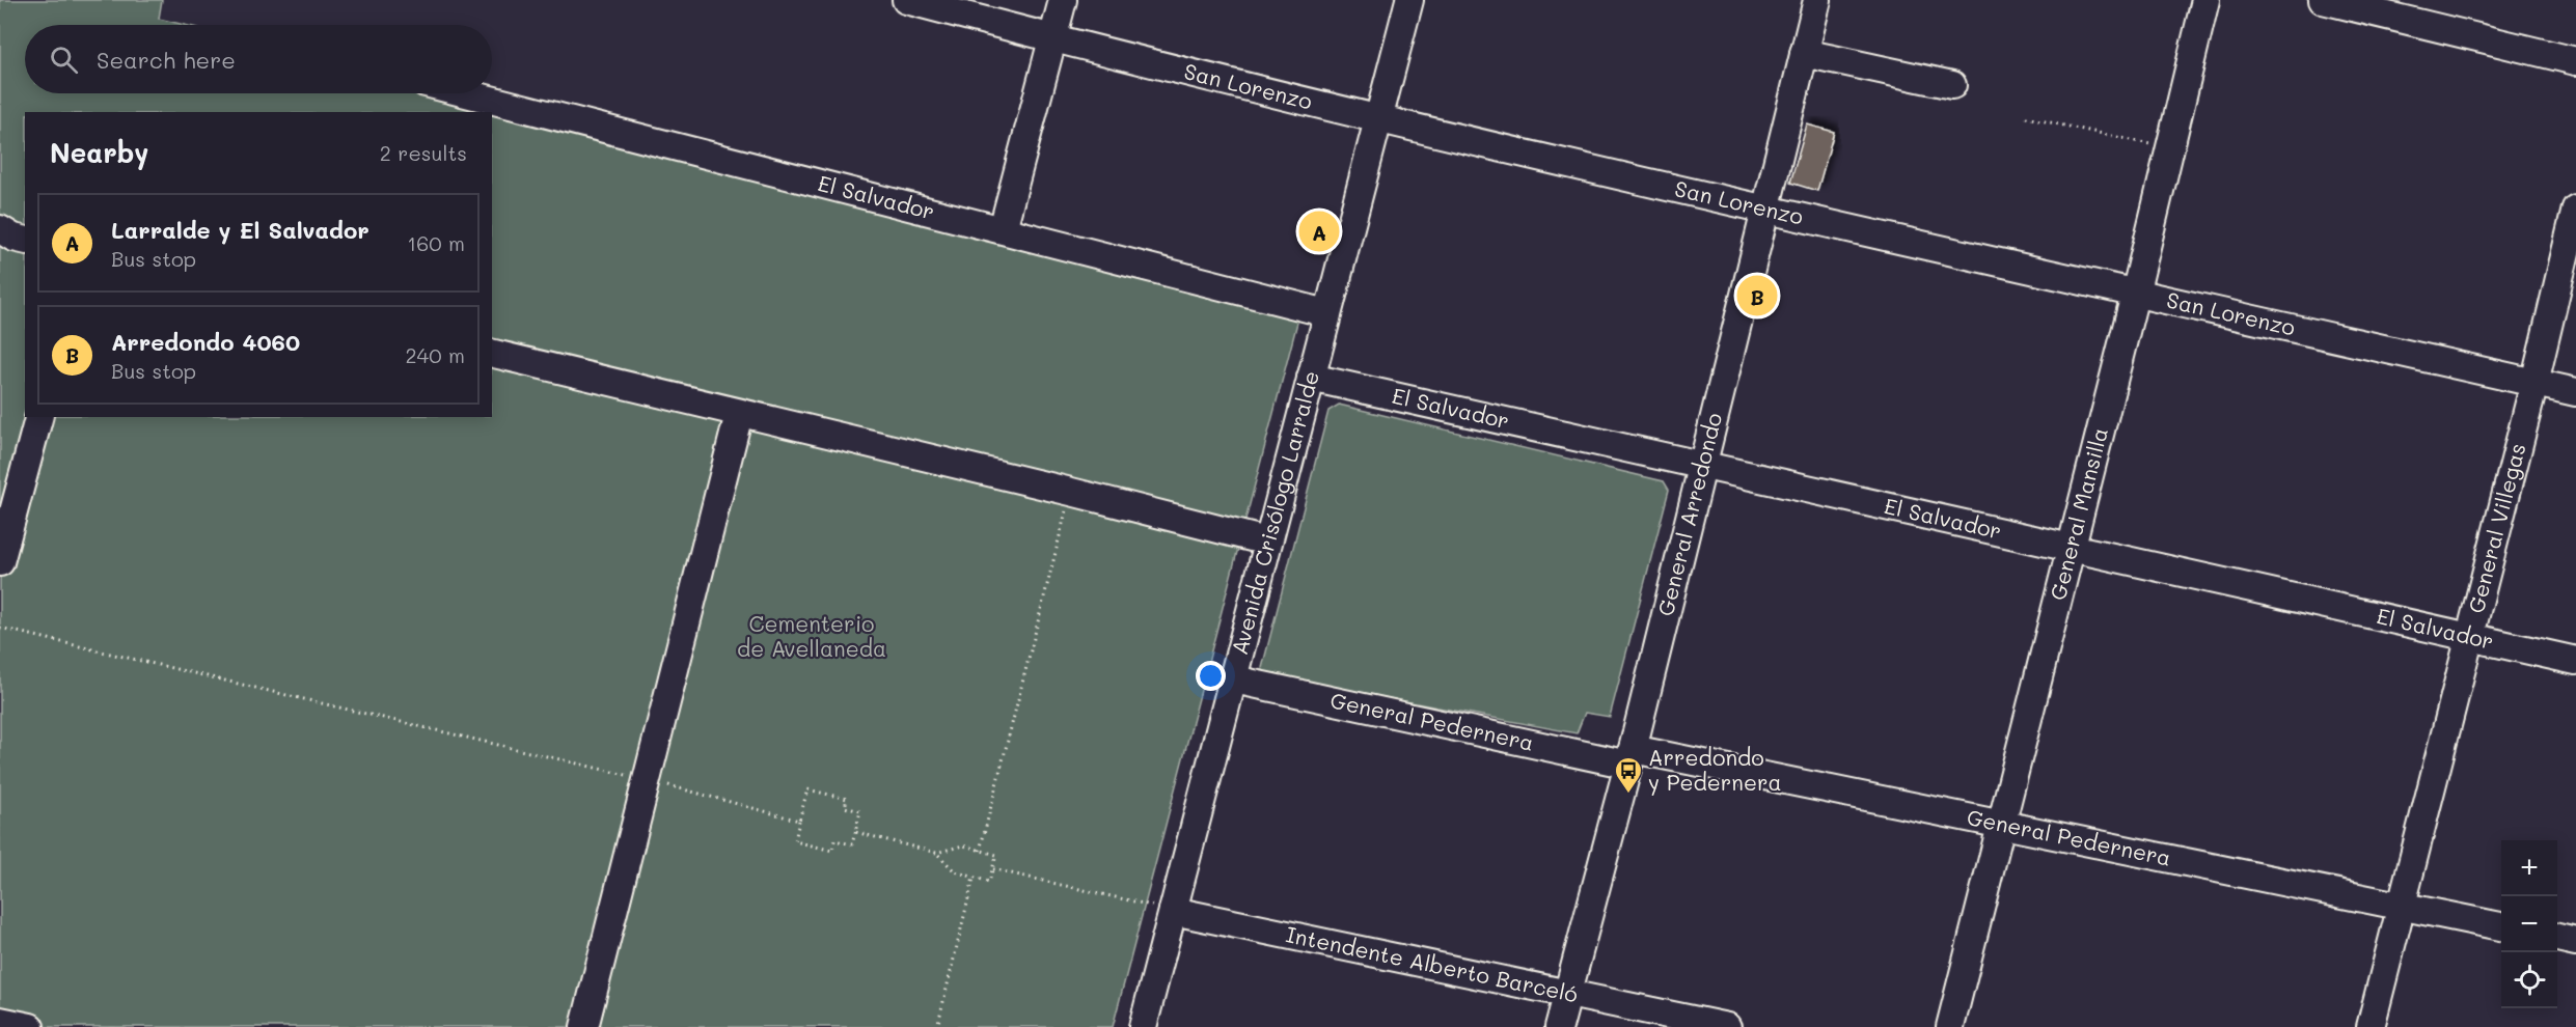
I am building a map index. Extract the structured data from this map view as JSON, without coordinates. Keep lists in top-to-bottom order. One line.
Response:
{"streets":{"street":["San Lorenzo","El Salvador","Avenida Crisólogo Larralde","General Arredondo","General Mansilla","General Villegas","General Pedernera","Intendente Alberto Barceló"]},"crossings":[["San Lorenzo","Avenida Crisólogo Larralde"],["San Lorenzo","General Arredondo"],["San Lorenzo","General Mansilla"],["San Lorenzo","General Villegas"],["El Salvador","Avenida Crisólogo Larralde"],["El Salvador","General Arredondo"],["El Salvador","General Mansilla"],["El Salvador","General Villegas"],["Avenida Crisólogo Larralde","General Pedernera"],["Avenida Crisólogo Larralde","Intendente Alberto Barceló"],["General Arredondo","General Pedernera"],["General Arredondo","Intendente Alberto Barceló"],["General Mansilla","General Pedernera"],["General Villegas","General Pedernera"]],"parks":["Cementerio de Avellaneda"],"places":{"bus stop":["Arredondo y Pedernera"]},"page":{"search":"Search here","heading":["Nearby","2 results"],"list":[{"mark":"A","name":"Larralde y El Salvador","note":"Bus stop","value":"160 m"},{"mark":"B","name":"Arredondo 4060","note":"Bus stop","value":"240 m"}],"pins":["A","B"],"map_buttons":["+","−"]}}
